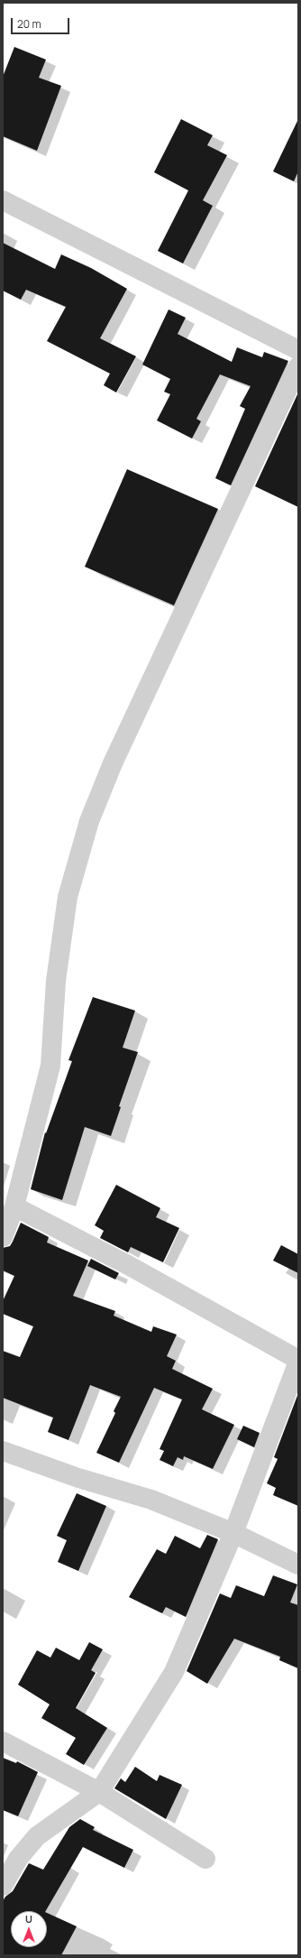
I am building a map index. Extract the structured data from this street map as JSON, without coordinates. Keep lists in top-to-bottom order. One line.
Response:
{"scale_bar":"20 m","north":"top"}
